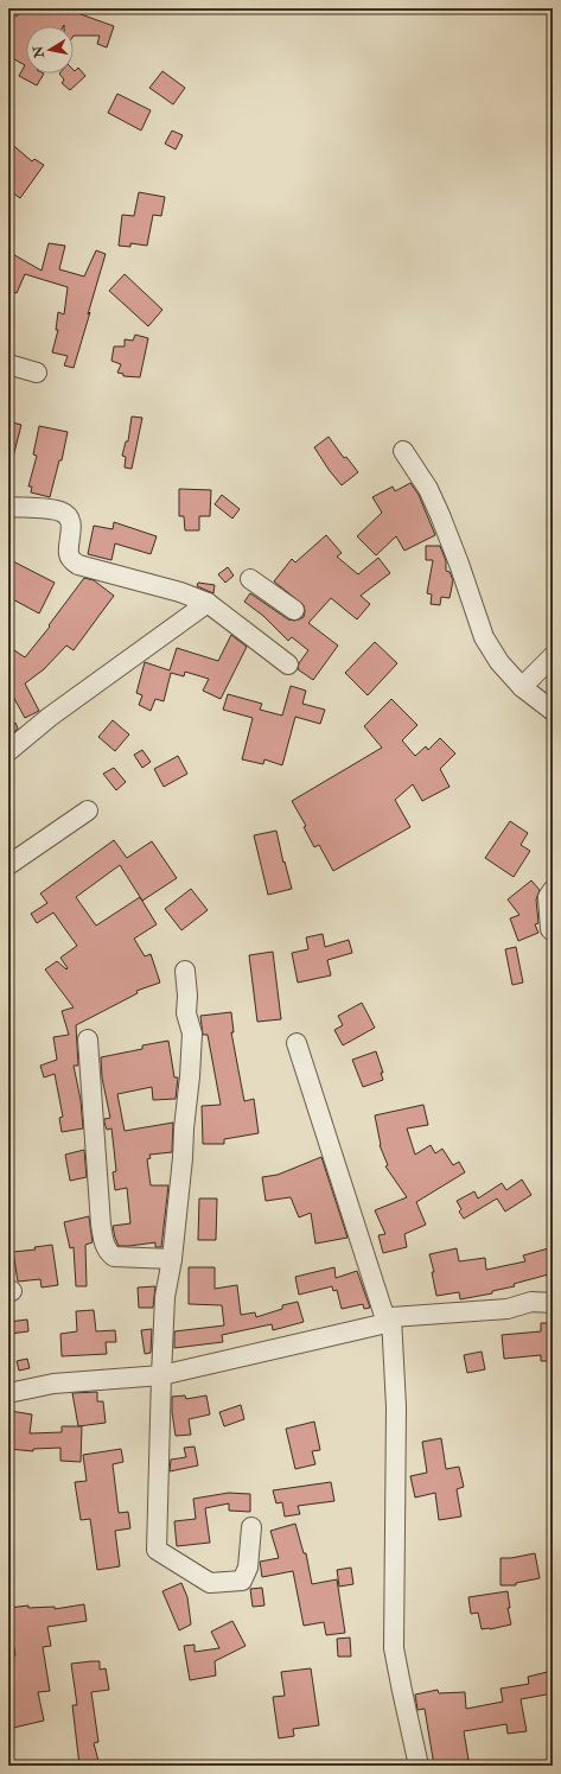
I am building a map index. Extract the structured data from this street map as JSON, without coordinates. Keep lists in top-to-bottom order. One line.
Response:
{"north":"left"}
